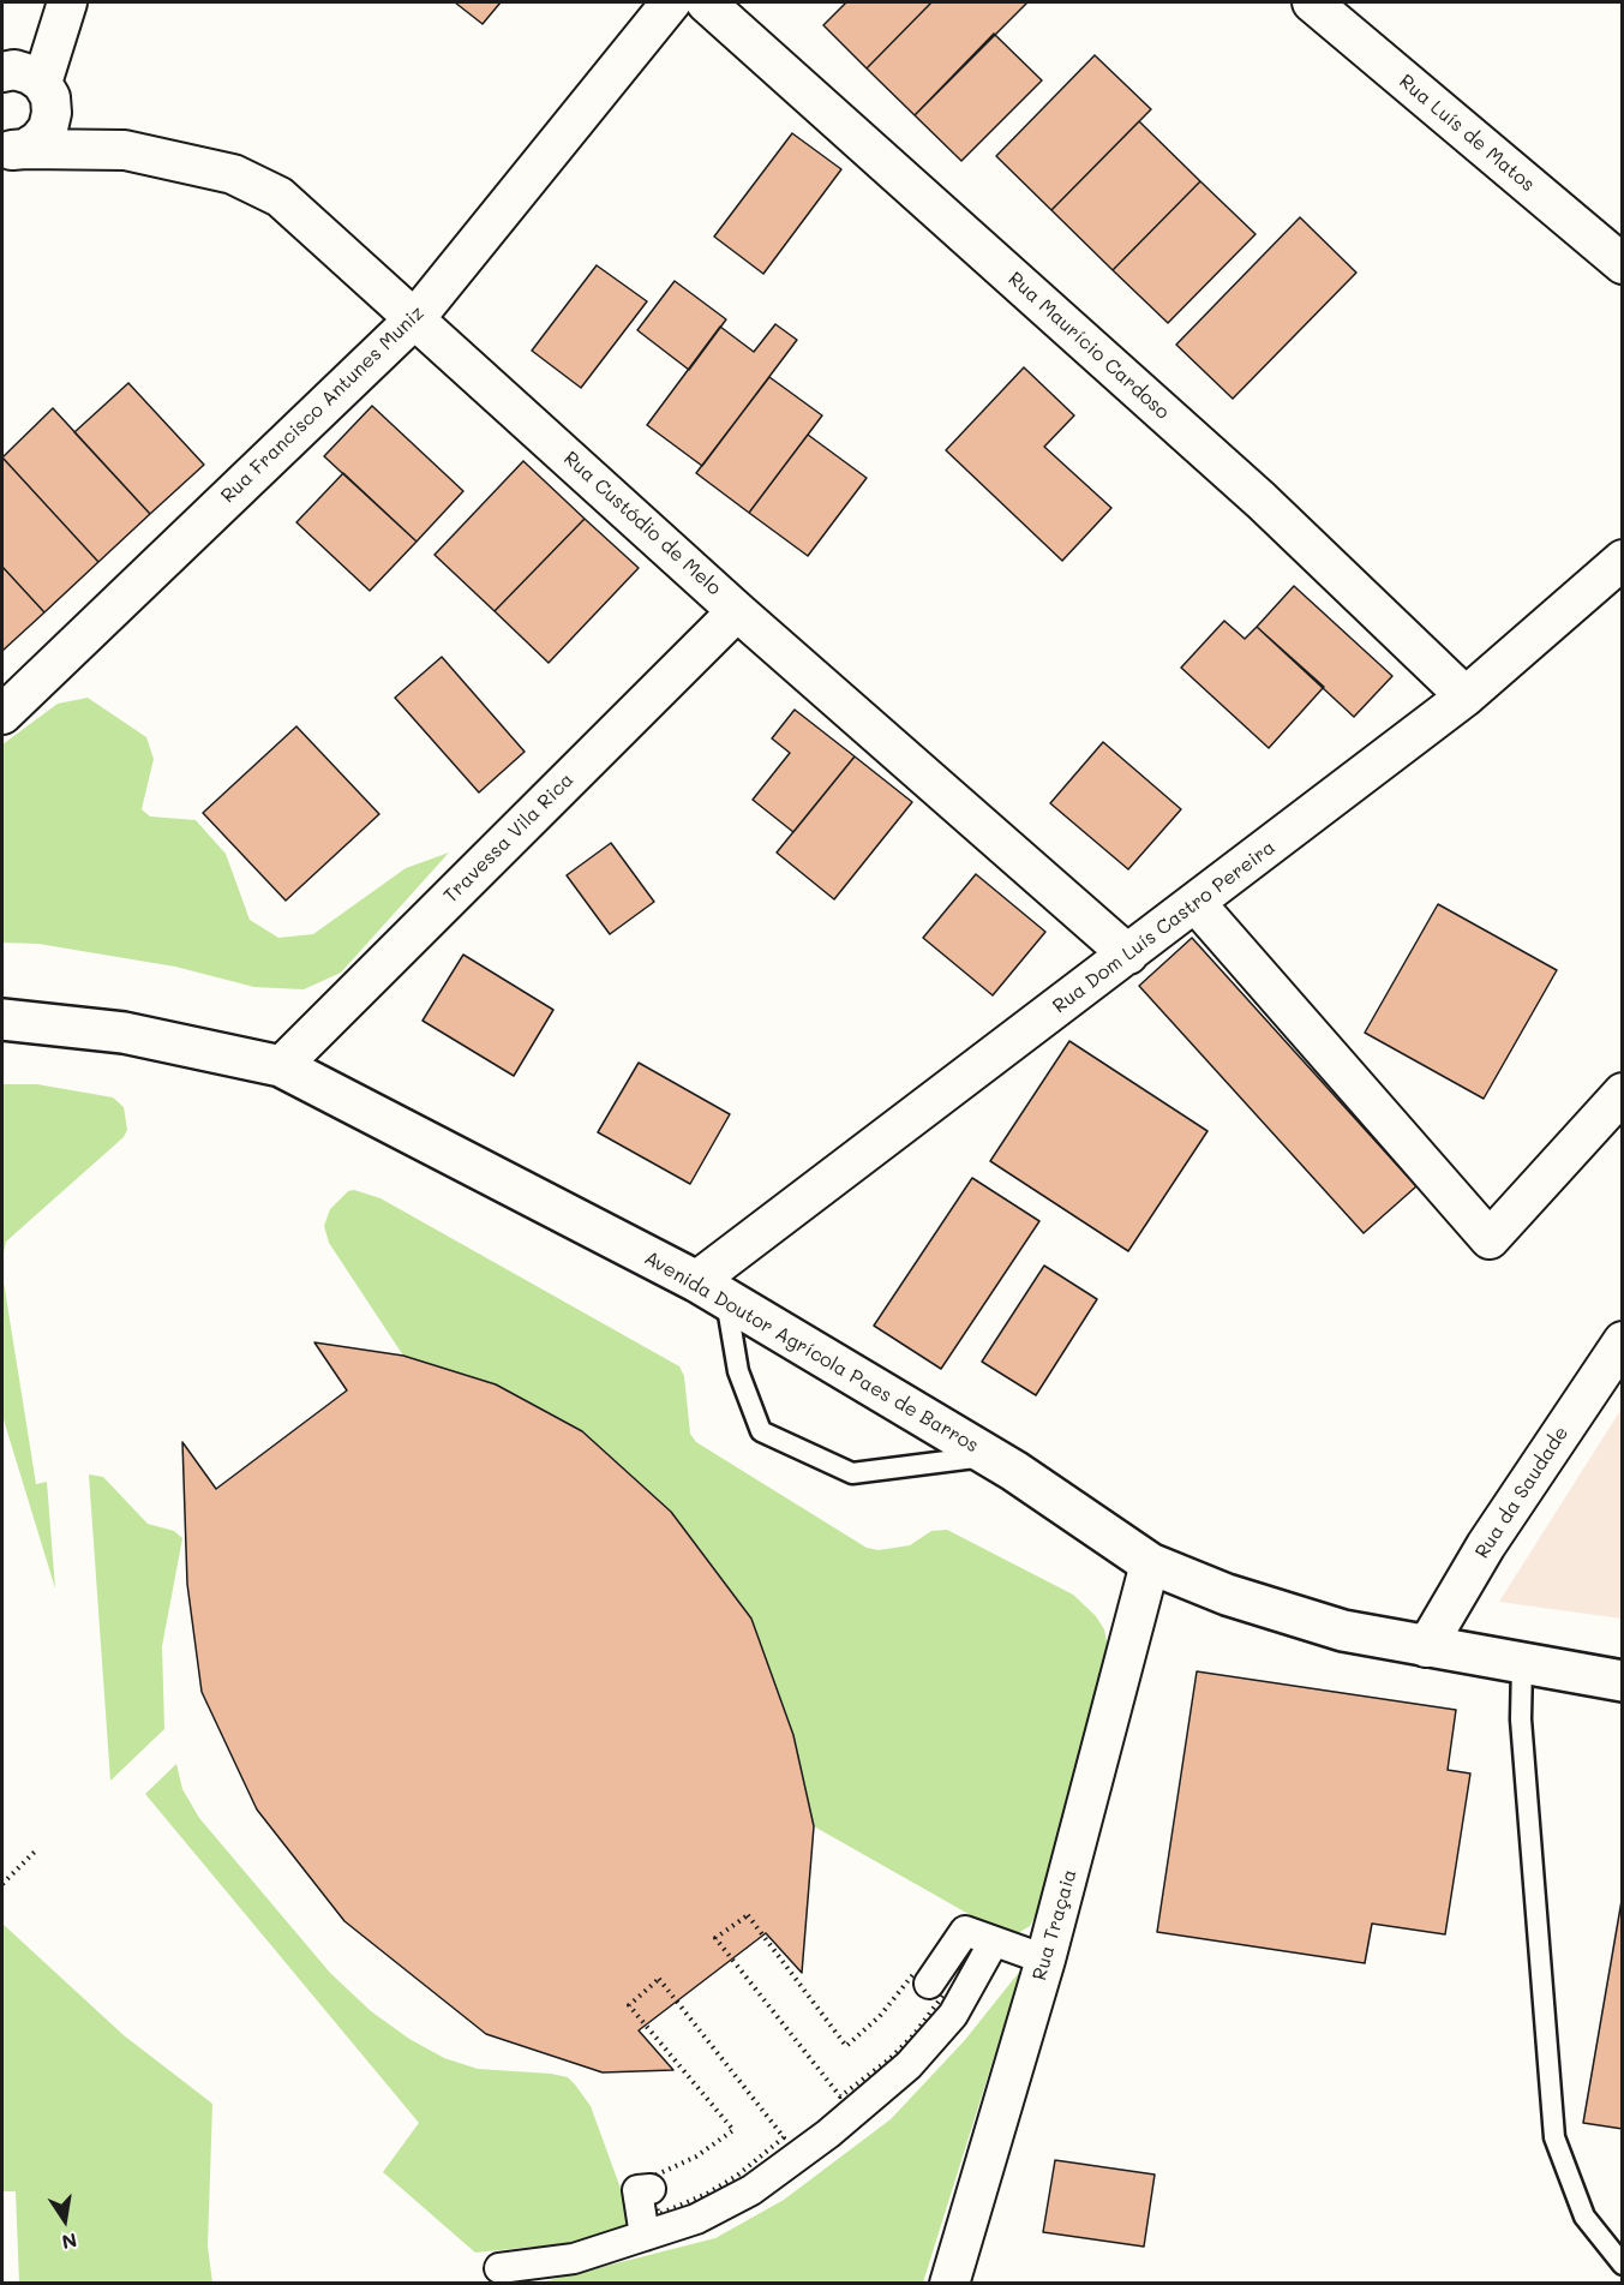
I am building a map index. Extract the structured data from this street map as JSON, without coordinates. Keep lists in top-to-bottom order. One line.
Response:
{"streets":{"street":["Rua Luís de Matos","Rua Maurício Cardoso","Rua Francisco Antunes Muniz","Rua Custódio de Melo","Travessa Vila Rica","Rua Dom Luís Castro Pereira","Avenida Doutor Agrícola Paes de Barros","Rua da Saudade","Rua Traçaia"]},"crossings":[["Rua Maurício Cardoso","Rua Dom Luís Castro Pereira"],["Rua Francisco Antunes Muniz","Rua Custódio de Melo"],["Rua Custódio de Melo","Travessa Vila Rica"],["Rua Custódio de Melo","Rua Dom Luís Castro Pereira"],["Travessa Vila Rica","Avenida Doutor Agrícola Paes de Barros"],["Rua Dom Luís Castro Pereira","Avenida Doutor Agrícola Paes de Barros"],["Avenida Doutor Agrícola Paes de Barros","Rua da Saudade"],["Avenida Doutor Agrícola Paes de Barros","Rua Traçaia"]],"north":"bottom"}
